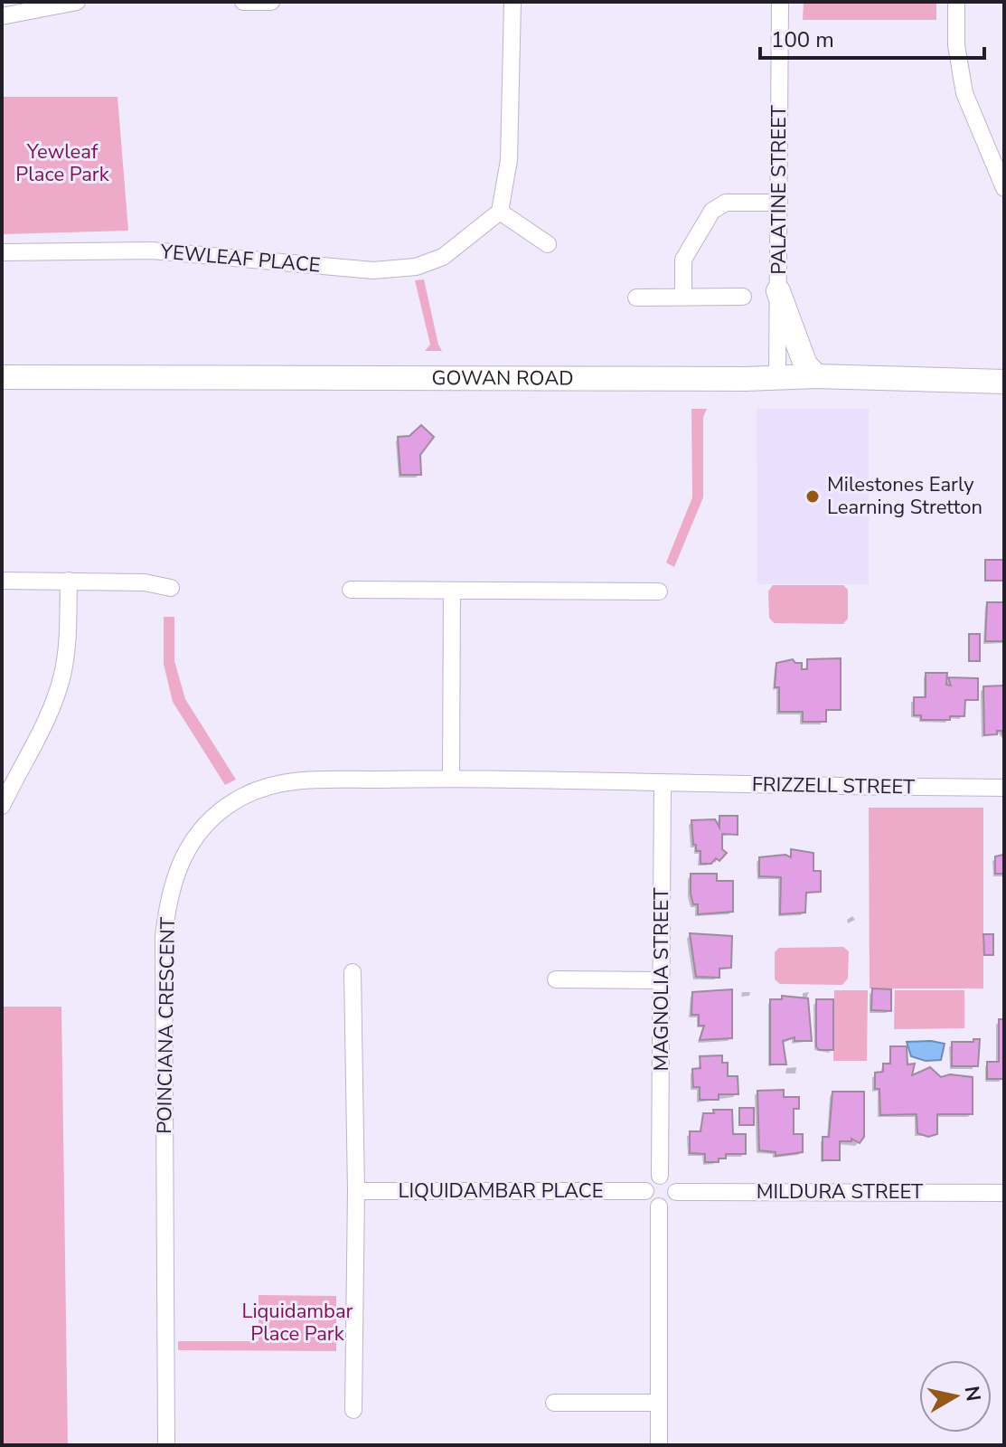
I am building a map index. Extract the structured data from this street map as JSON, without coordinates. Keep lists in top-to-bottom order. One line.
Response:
{"streets":{"main road":["GOWAN ROAD"],"street":["PALATINE STREET","YEWLEAF PLACE","FRIZZELL STREET","MAGNOLIA STREET","POINCIANA CRESCENT","LIQUIDAMBAR PLACE","MILDURA STREET"]},"crossings":[["PALATINE STREET","GOWAN ROAD"],["FRIZZELL STREET","MAGNOLIA STREET"],["FRIZZELL STREET","POINCIANA CRESCENT"],["MAGNOLIA STREET","POINCIANA CRESCENT"],["MAGNOLIA STREET","LIQUIDAMBAR PLACE"],["MAGNOLIA STREET","MILDURA STREET"],["LIQUIDAMBAR PLACE","MILDURA STREET"]],"parks":["Yewleaf Place Park","Liquidambar Place Park"],"places":["Milestones Early Learning Stretton"],"scale_bar":"100 m","north":"right"}
